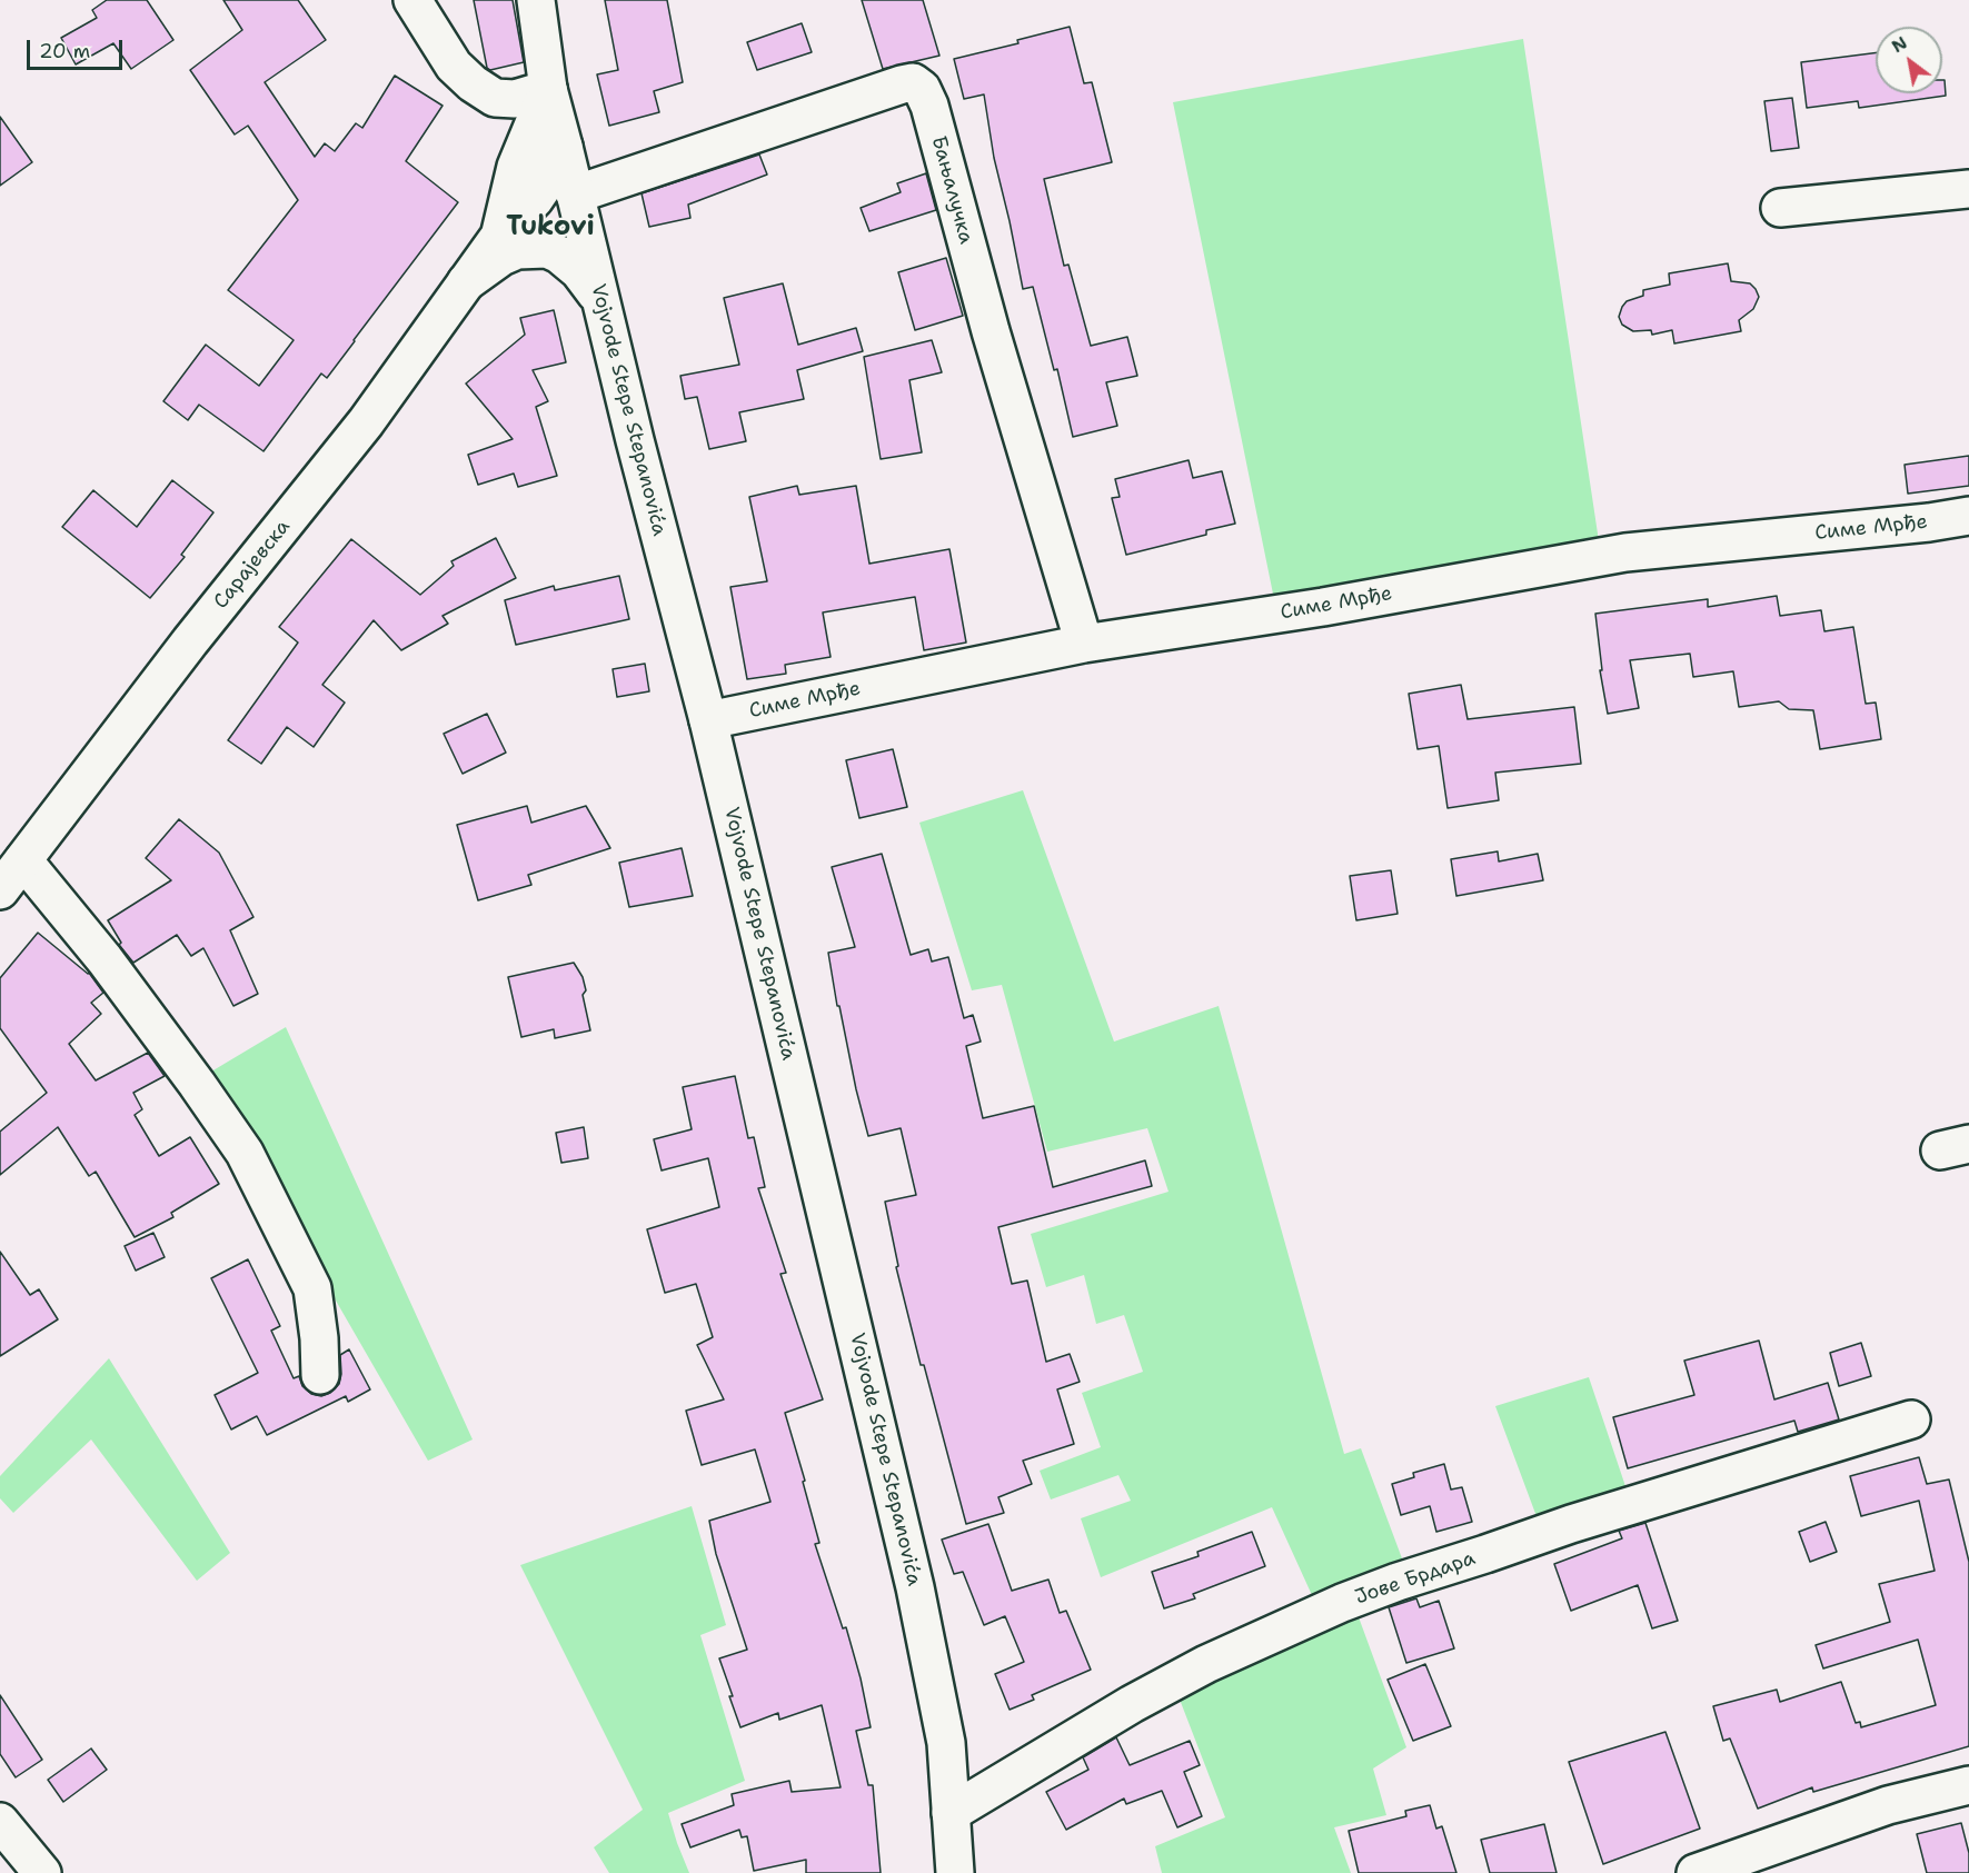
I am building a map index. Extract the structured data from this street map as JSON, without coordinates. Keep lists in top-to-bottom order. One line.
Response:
{"streets":{"street":["Бањалучка","Vojvode Stepe Stepanovića","Симе Мрђе","Сарајевска","Јове Брдара"]},"crossings":[["Бањалучка","Vojvode Stepe Stepanovića"],["Бањалучка","Симе Мрђе"],["Vojvode Stepe Stepanovića","Симе Мрђе"],["Vojvode Stepe Stepanovića","Јове Брдара"]],"districts":["Tukovi"],"scale_bar":"20 m","north":"top left"}
